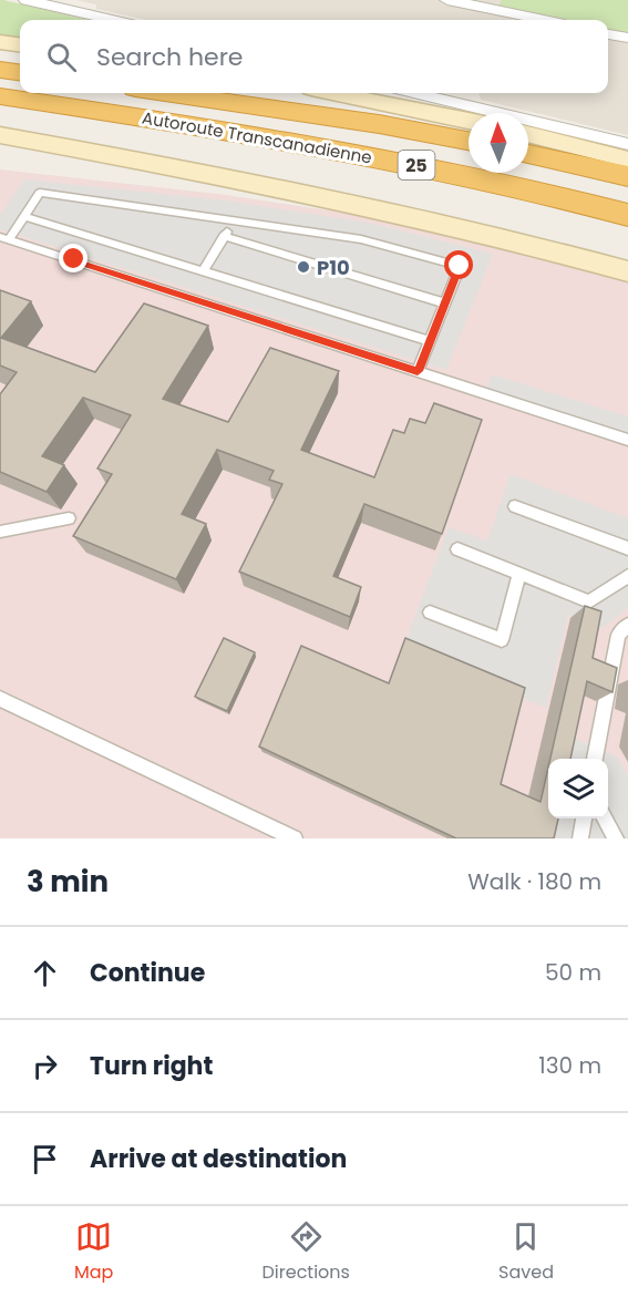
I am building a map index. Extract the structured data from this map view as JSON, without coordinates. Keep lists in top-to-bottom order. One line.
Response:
{"streets":{"highway":["Autoroute Transcanadienne","25"]},"places":["P10"],"north":"top","page":{"search":"Search here","heading":["3 min","Walk · 180 m"],"list":[["Continue","50 m"],["Turn right","130 m"],"Arrive at destination"],"nav":["Map","Directions","Saved"]}}
